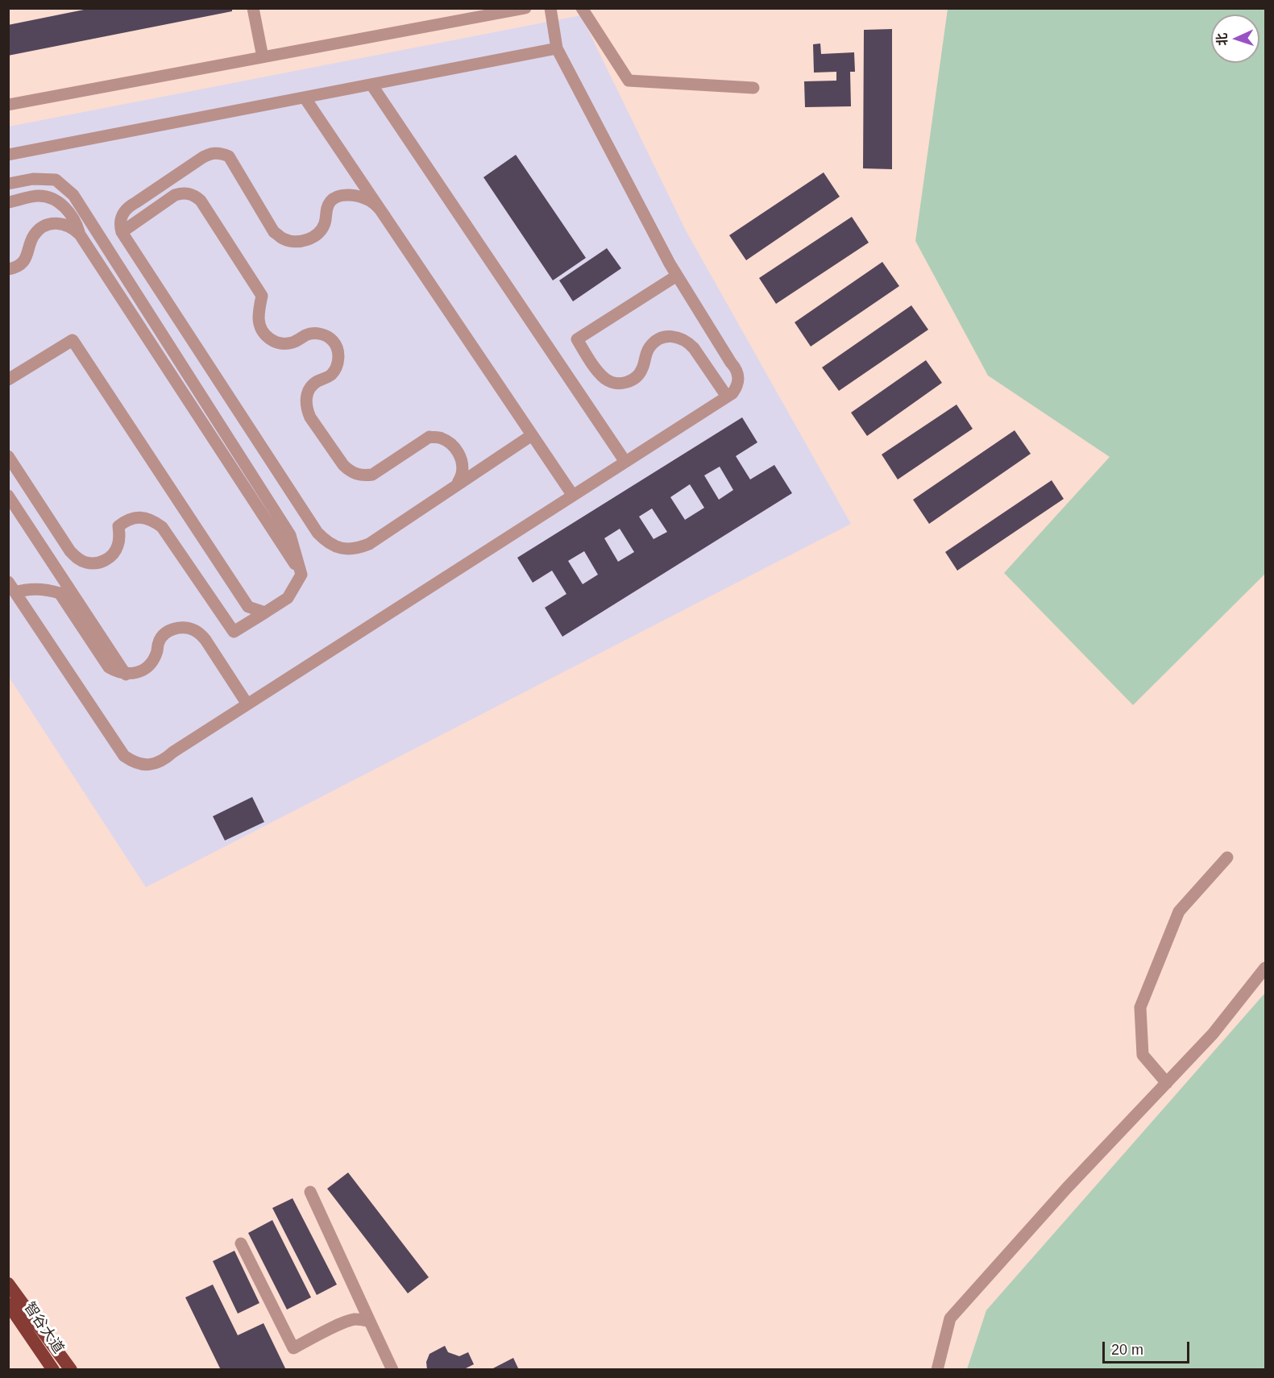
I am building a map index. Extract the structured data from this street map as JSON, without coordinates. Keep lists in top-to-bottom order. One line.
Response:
{"streets":{"highway":["智谷大道"]},"scale_bar":"20 m","north":"left"}
